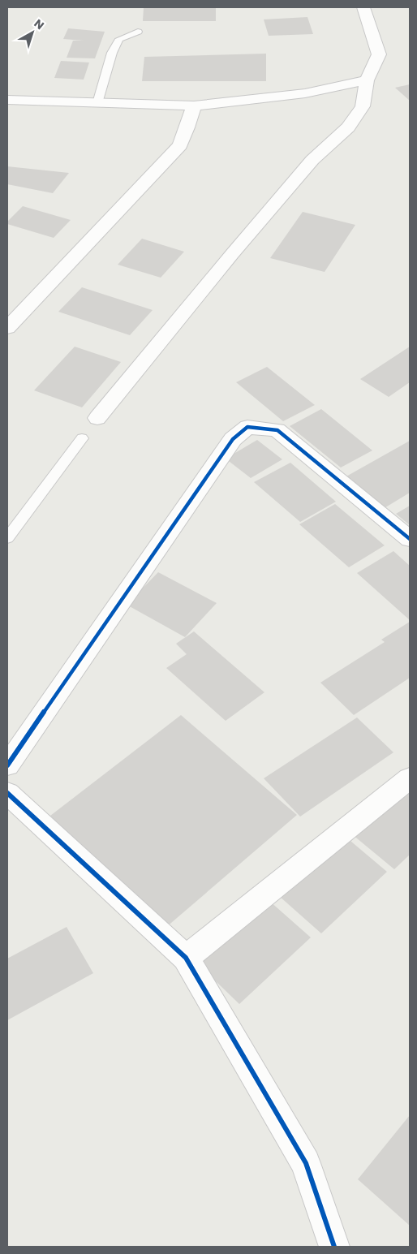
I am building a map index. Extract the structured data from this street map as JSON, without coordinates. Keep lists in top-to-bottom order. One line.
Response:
{"north":"top right"}
